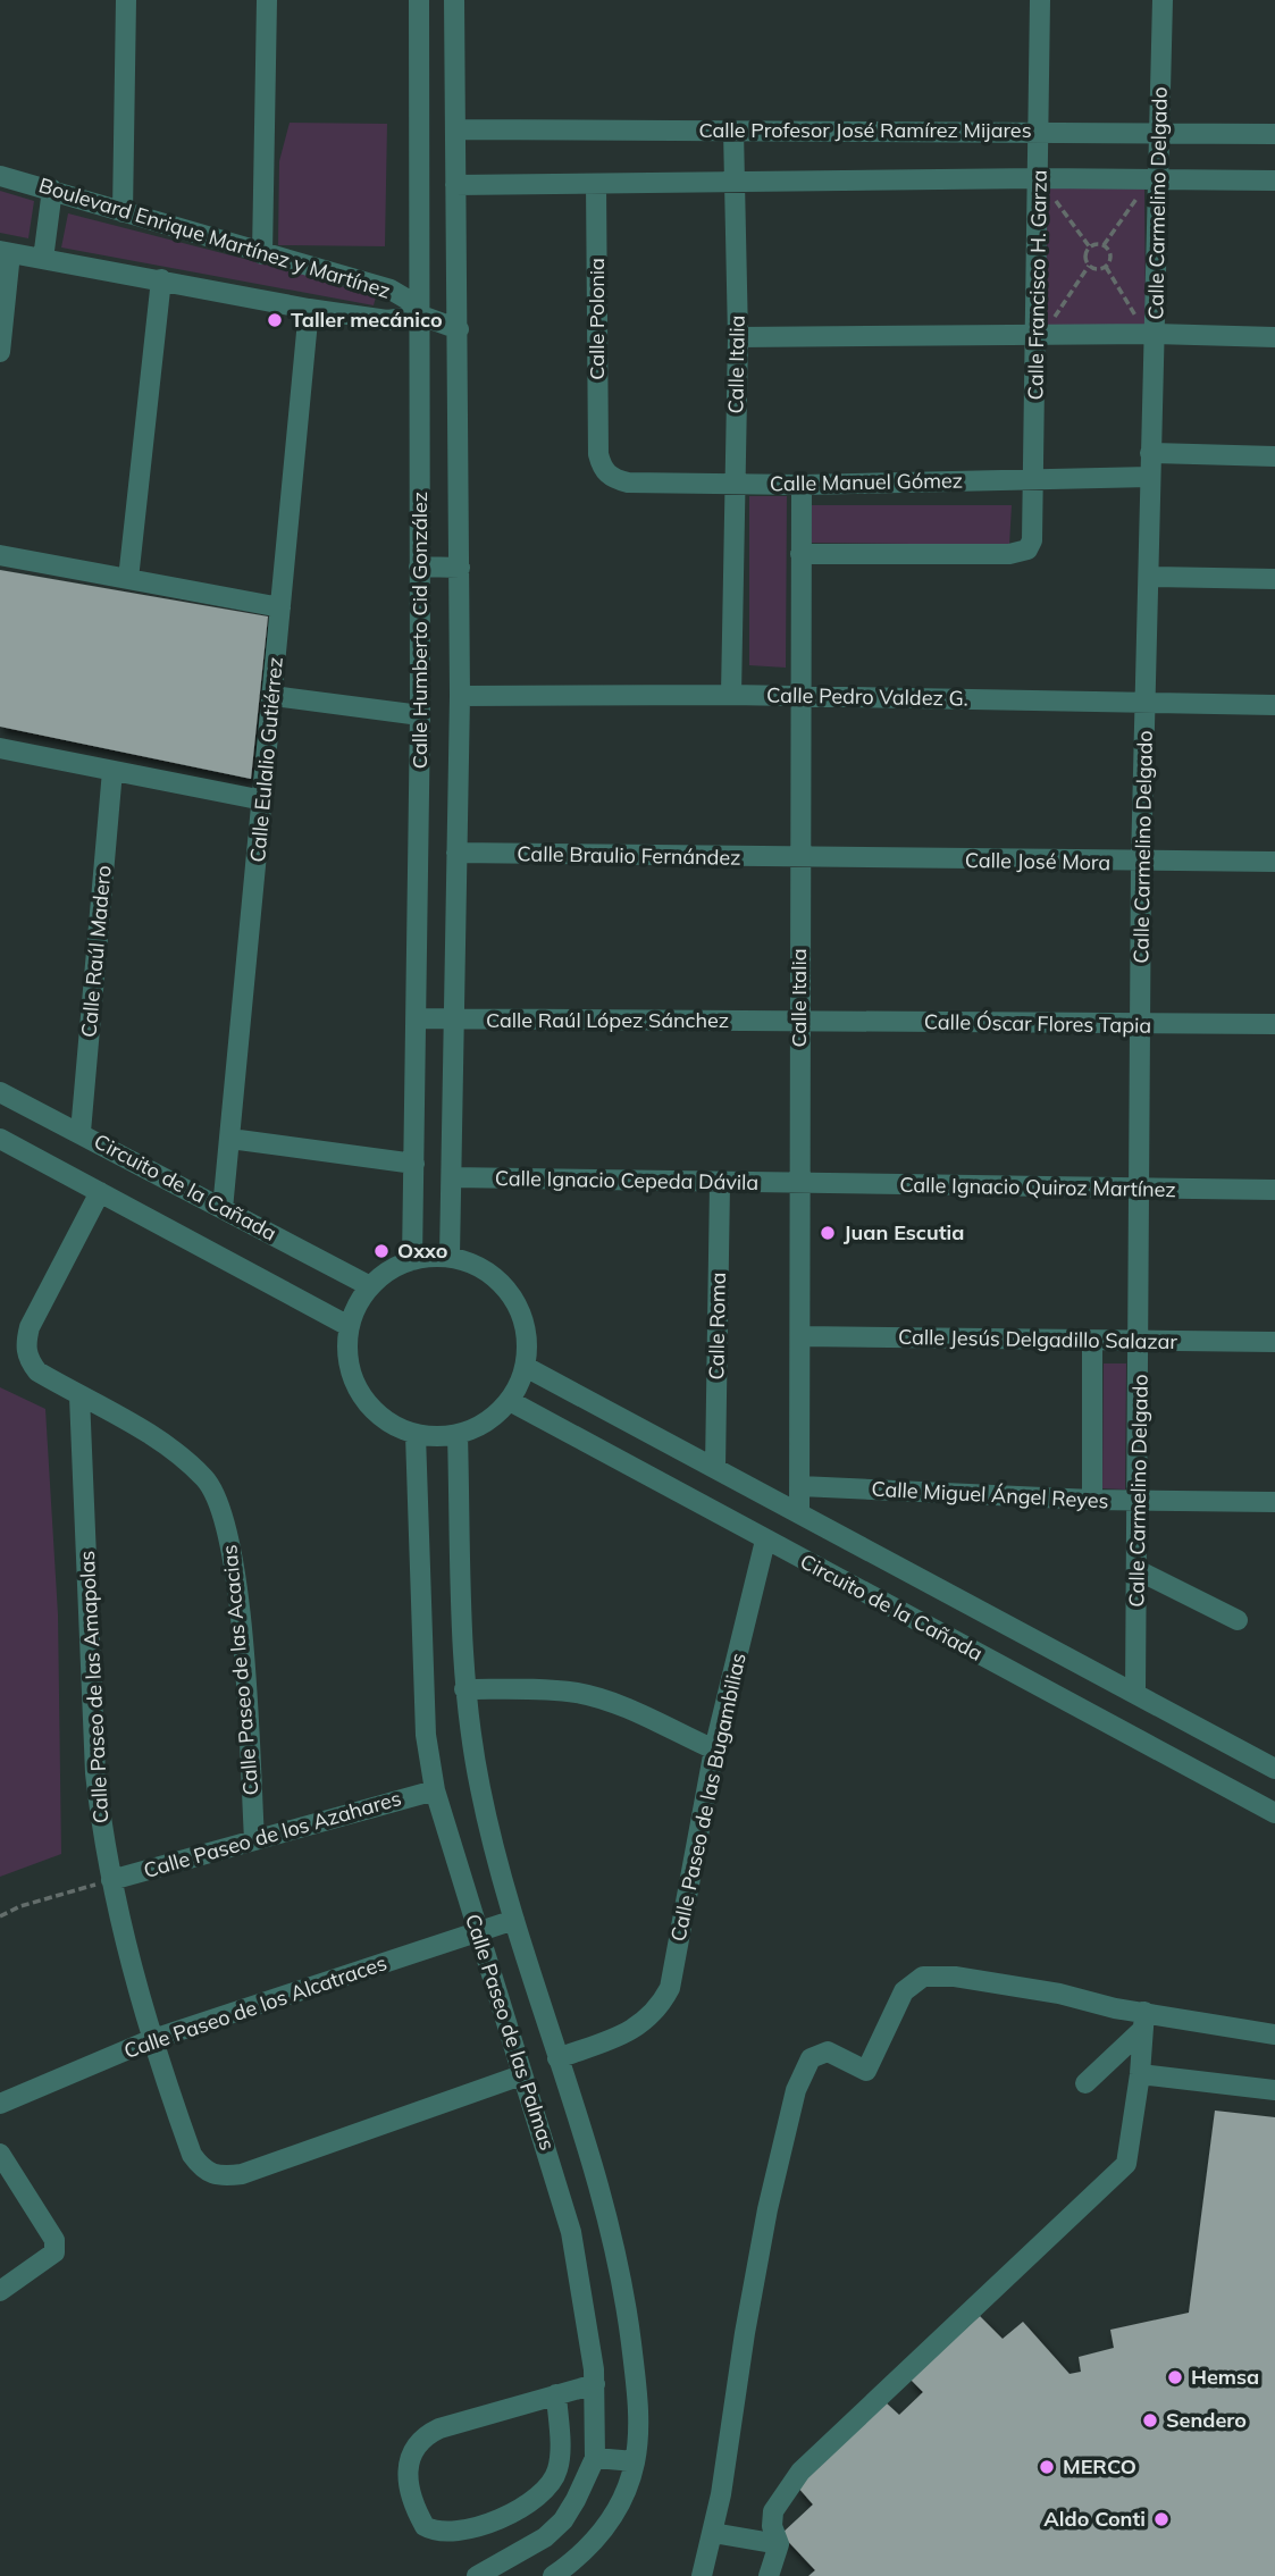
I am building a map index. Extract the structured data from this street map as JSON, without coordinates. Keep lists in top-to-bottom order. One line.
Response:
{"streets":{"street":["Calle Profesor José Ramírez Mijares","Calle Carmelino Delgado","Boulevard Enrique Martínez y Martínez","Calle Francisco H. Garza","Calle Polonia","Calle Italia","Calle Manuel Gómez","Calle Humberto Cid González","Calle Pedro Valdez G.","Calle Eulalio Gutiérrez","Calle Braulio Fernández","Calle José Mora","Calle Raúl Madero","Calle Raúl López Sánchez","Calle Óscar Flores Tapia","Calle Ignacio Cepeda Dávila","Circuito de la Cañada","Calle Ignacio Quiroz Martínez","Calle Roma","Calle Jesús Delgadillo Salazar","Calle Miguel Ángel Reyes","Calle Paseo de las Acacias","Calle Paseo de las Amapolas","Calle Paseo de las Bugambilias","Calle Paseo de los Azahares","Calle Paseo de los Alcatraces","Calle Paseo de las Palmas"]},"crossings":[["Calle Profesor José Ramírez Mijares","Calle Carmelino Delgado"],["Calle Profesor José Ramírez Mijares","Calle Francisco H. Garza"],["Calle Profesor José Ramírez Mijares","Calle Italia"],["Calle Profesor José Ramírez Mijares","Calle Humberto Cid González"],["Calle Carmelino Delgado","Calle Manuel Gómez"],["Calle Carmelino Delgado","Calle Pedro Valdez G."],["Calle Carmelino Delgado","Calle José Mora"],["Calle Carmelino Delgado","Calle Óscar Flores Tapia"],["Calle Carmelino Delgado","Circuito de la Cañada"],["Calle Carmelino Delgado","Calle Ignacio Quiroz Martínez"],["Calle Carmelino Delgado","Calle Jesús Delgadillo Salazar"],["Calle Carmelino Delgado","Calle Miguel Ángel Reyes"],["Boulevard Enrique Martínez y Martínez","Calle Humberto Cid González"],["Boulevard Enrique Martínez y Martínez","Calle Eulalio Gutiérrez"],["Calle Francisco H. Garza","Calle Italia"],["Calle Francisco H. Garza","Calle Manuel Gómez"],["Calle Polonia","Calle Manuel Gómez"],["Calle Italia","Calle Manuel Gómez"],["Calle Italia","Calle Pedro Valdez G."],["Calle Italia","Calle Braulio Fernández"],["Calle Italia","Calle José Mora"],["Calle Italia","Calle Raúl López Sánchez"],["Calle Italia","Calle Óscar Flores Tapia"],["Calle Italia","Calle Ignacio Cepeda Dávila"],["Calle Italia","Circuito de la Cañada"],["Calle Italia","Calle Ignacio Quiroz Martínez"],["Calle Italia","Calle Jesús Delgadillo Salazar"],["Calle Italia","Calle Miguel Ángel Reyes"],["Calle Humberto Cid González","Calle Pedro Valdez G."],["Calle Humberto Cid González","Calle Braulio Fernández"],["Calle Humberto Cid González","Calle Raúl López Sánchez"],["Calle Humberto Cid González","Calle Ignacio Cepeda Dávila"],["Calle Humberto Cid González","Circuito de la Cañada"],["Calle Humberto Cid González","Calle Paseo de las Palmas"],["Calle Eulalio Gutiérrez","Circuito de la Cañada"],["Calle Braulio Fernández","Calle José Mora"],["Calle Raúl Madero","Circuito de la Cañada"],["Calle Raúl López Sánchez","Calle Óscar Flores Tapia"],["Calle Ignacio Cepeda Dávila","Calle Ignacio Quiroz Martínez"],["Calle Ignacio Cepeda Dávila","Calle Roma"],["Circuito de la Cañada","Calle Roma"],["Circuito de la Cañada","Calle Paseo de las Bugambilias"],["Circuito de la Cañada","Calle Paseo de las Palmas"],["Calle Paseo de las Acacias","Calle Paseo de las Amapolas"],["Calle Paseo de las Acacias","Calle Paseo de los Azahares"],["Calle Paseo de las Amapolas","Calle Paseo de los Azahares"],["Calle Paseo de las Amapolas","Calle Paseo de los Alcatraces"],["Calle Paseo de las Amapolas","Calle Paseo de las Palmas"],["Calle Paseo de las Bugambilias","Calle Paseo de las Palmas"],["Calle Paseo de los Azahares","Calle Paseo de las Palmas"],["Calle Paseo de los Alcatraces","Calle Paseo de las Palmas"]],"places":["Taller mecánico","Juan Escutia","Oxxo","Hemsa","Sendero","MERCO","Aldo Conti"]}
